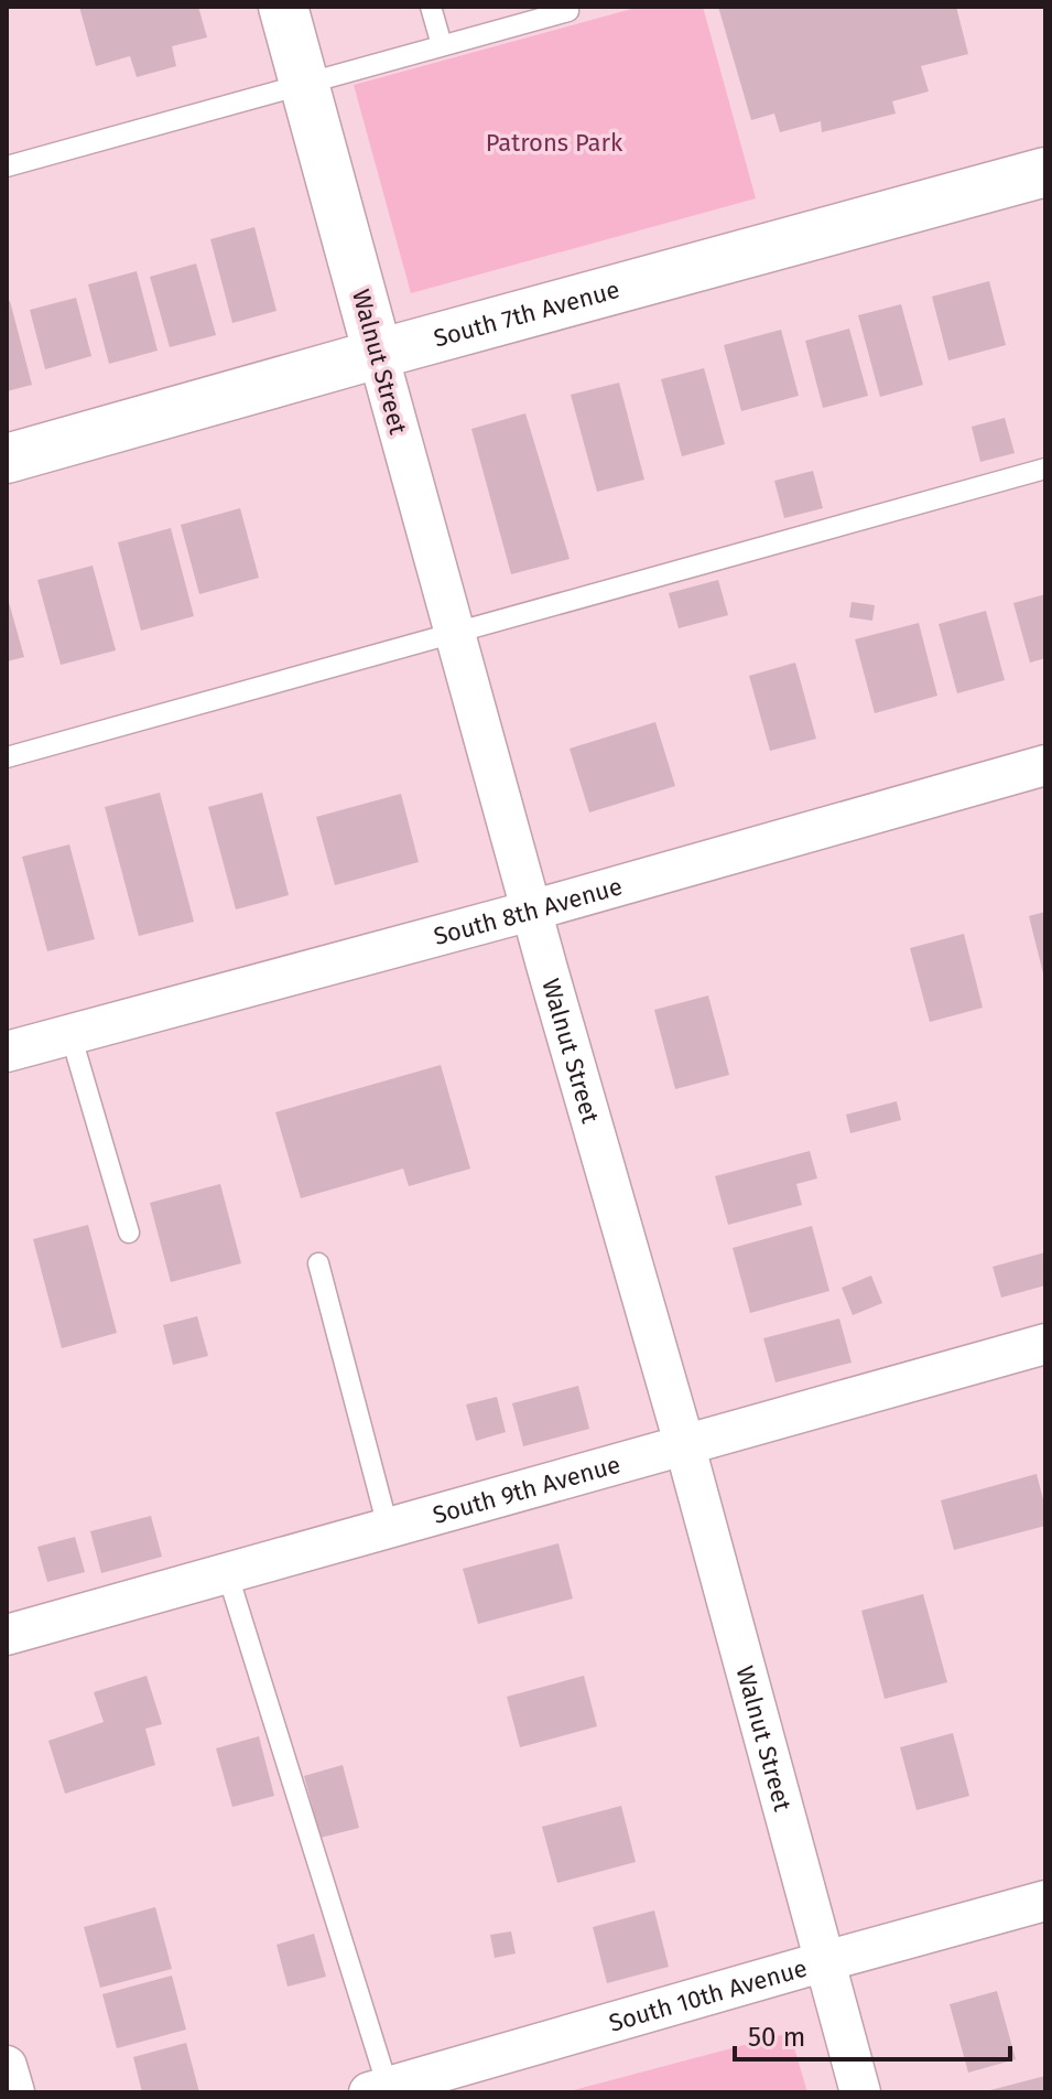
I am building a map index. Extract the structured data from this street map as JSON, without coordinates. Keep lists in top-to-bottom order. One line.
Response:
{"streets":{"main road":["South 7th Avenue","Walnut Street"],"street":["South 8th Avenue","South 9th Avenue","South 10th Avenue"]},"crossings":[["South 7th Avenue","Walnut Street"],["Walnut Street","South 8th Avenue"],["Walnut Street","South 9th Avenue"],["Walnut Street","South 10th Avenue"]],"parks":["Patrons Park"],"scale_bar":"50 m"}
